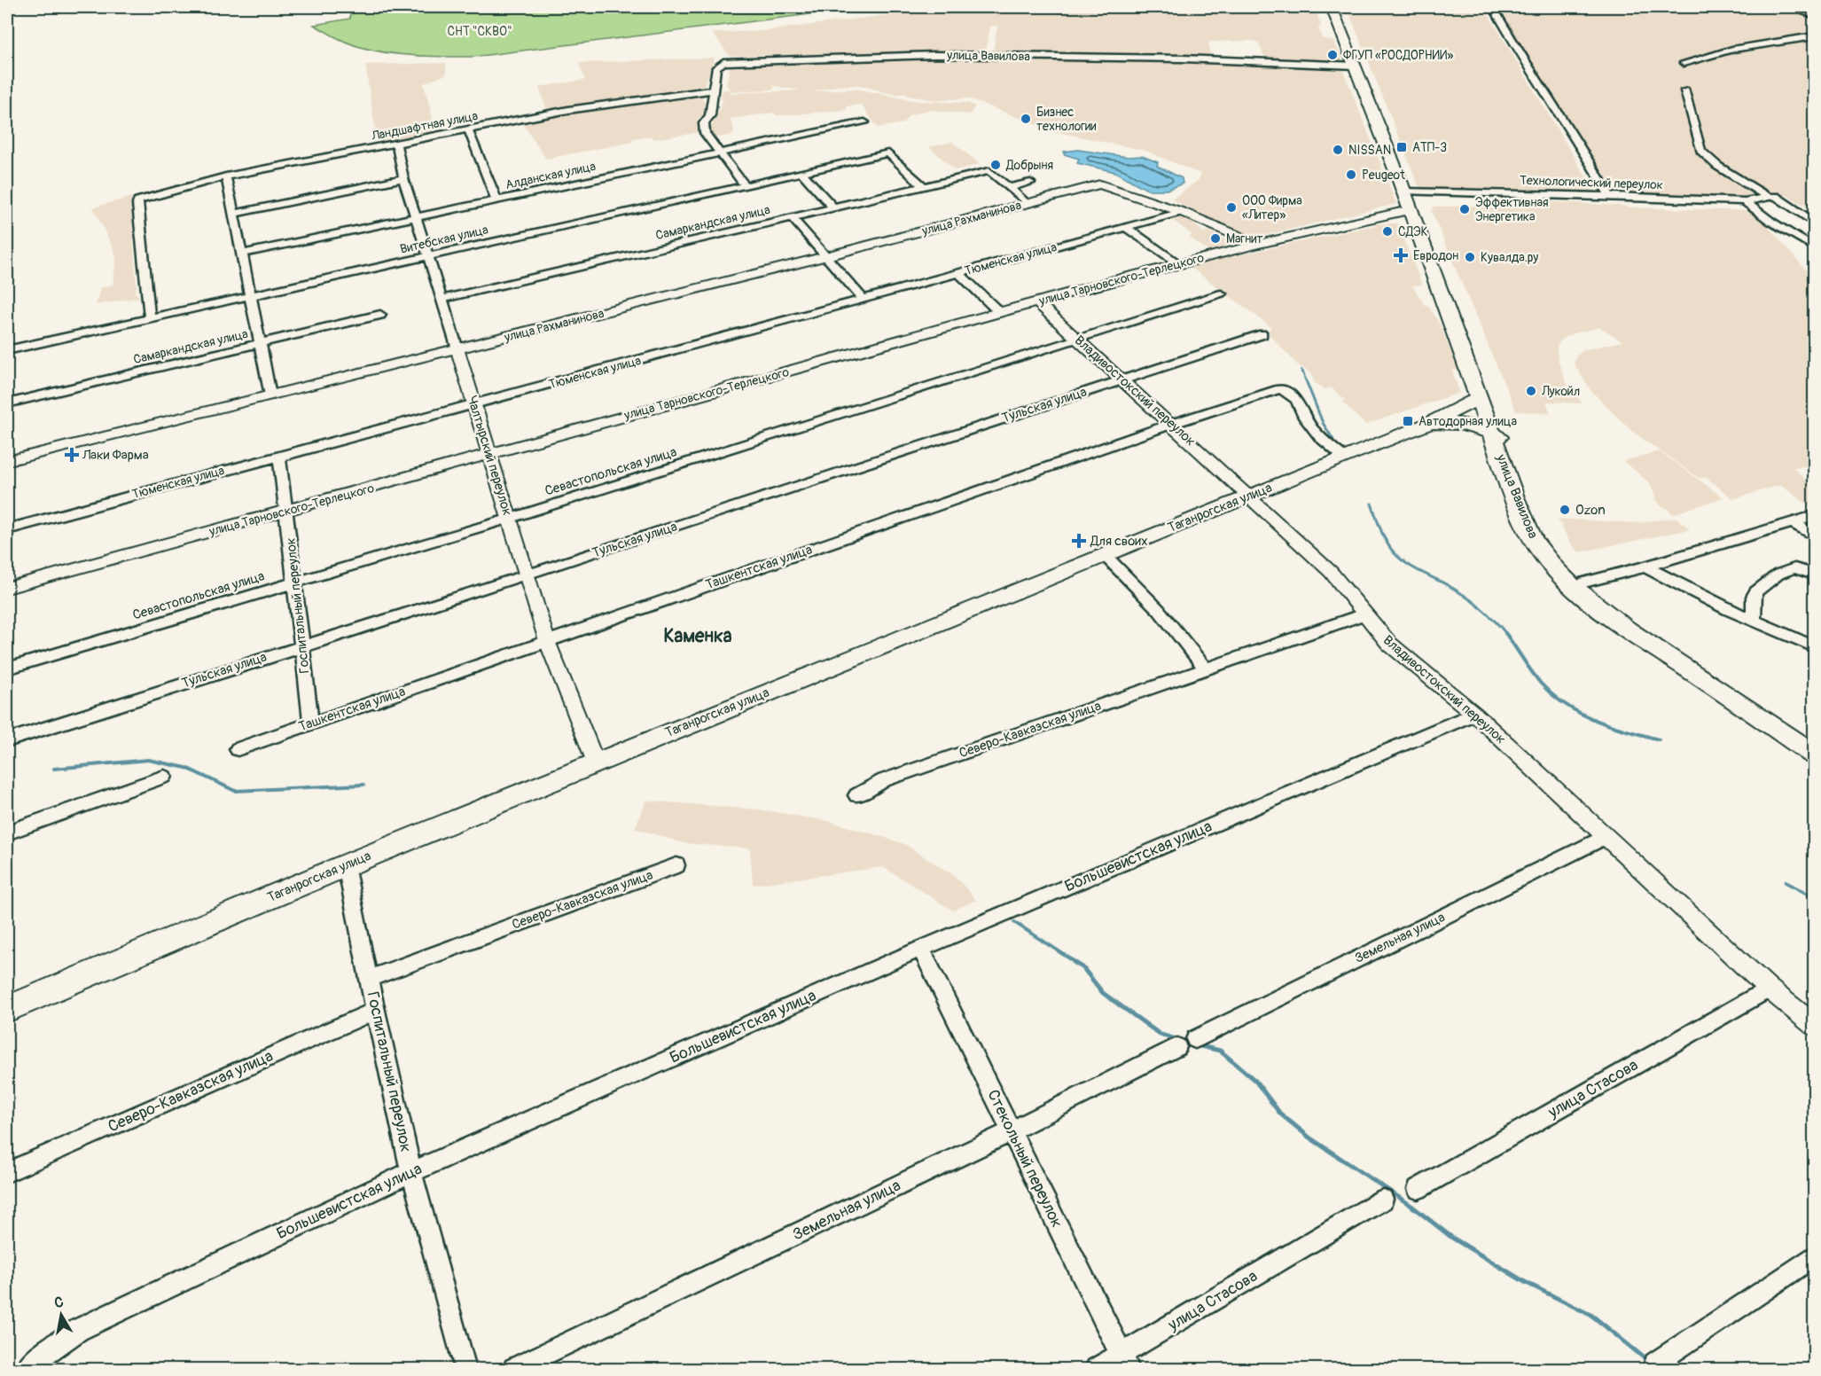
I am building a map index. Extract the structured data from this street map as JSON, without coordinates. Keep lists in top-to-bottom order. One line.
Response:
{"streets":{"main road":["улица Вавилова","Таганрогская улица"],"street":["Ландшафтная улица","Алданская улица","Технологический переулок","улица Рахманинова","Самаркандская улица","Витебская улица","Тюменская улица","улица Тарновского-Терлецкого","Владивостокский переулок","Тульская улица","Чалтырский переулок","Севастопольская улица","Ташкентская улица","Госпитальный переулок","Северо-Кавказская улица","Большевистская улица","Земельная улица","улица Стасова","Стекольный переулок"]},"crossings":[["улица Вавилова","Ландшафтная улица"],["улица Вавилова","Алданская улица"],["улица Вавилова","Технологический переулок"],["улица Вавилова","Витебская улица"],["улица Вавилова","улица Тарновского-Терлецкого"],["улица Вавилова","Таганрогская улица"],["Ландшафтная улица","Витебская улица"],["Ландшафтная улица","Чалтырский переулок"],["Алданская улица","Чалтырский переулок"],["улица Рахманинова","Тюменская улица"],["улица Рахманинова","Чалтырский переулок"],["Самаркандская улица","Витебская улица"],["Самаркандская улица","Чалтырский переулок"],["Витебская улица","Чалтырский переулок"],["Тюменская улица","Чалтырский переулок"],["Тюменская улица","Госпитальный переулок"],["улица Тарновского-Терлецкого","Владивостокский переулок"],["улица Тарновского-Терлецкого","Чалтырский переулок"],["улица Тарновского-Терлецкого","Госпитальный переулок"],["Владивостокский переулок","Тульская улица"],["Владивостокский переулок","Севастопольская улица"],["Владивостокский переулок","Таганрогская улица"],["Владивостокский переулок","Ташкентская улица"],["Владивостокский переулок","Северо-Кавказская улица"],["Владивостокский переулок","Большевистская улица"],["Владивостокский переулок","Земельная улица"],["Владивостокский переулок","улица Стасова"],["Тульская улица","Чалтырский переулок"],["Тульская улица","Госпитальный переулок"],["Чалтырский переулок","Севастопольская улица"],["Чалтырский переулок","Таганрогская улица"],["Чалтырский переулок","Ташкентская улица"],["Севастопольская улица","Госпитальный переулок"],["Таганрогская улица","Ташкентская улица"],["Таганрогская улица","Госпитальный переулок"],["Ташкентская улица","Госпитальный переулок"],["Госпитальный переулок","Северо-Кавказская улица"],["Госпитальный переулок","Большевистская улица"],["Большевистская улица","Стекольный переулок"],["Земельная улица","Стекольный переулок"],["улица Стасова","Стекольный переулок"]],"districts":["Каменка"],"parks":["СНТ \"СКВО\""],"places":{"other":["ФГУП «РОСДОРНИИ»","Бизнес технологии","NISSAN","Добрыня","Peugeot","ООО Фирма «Литер»","Эффективная Энергетика","СДЭК","Магнит","Кувалда.ру","Лукойл","Ozon"],"transit":["АТП-3","Автодорная улица"],"health":["Евродон","Лаки Фарма","Для своих"]},"north":"top"}
